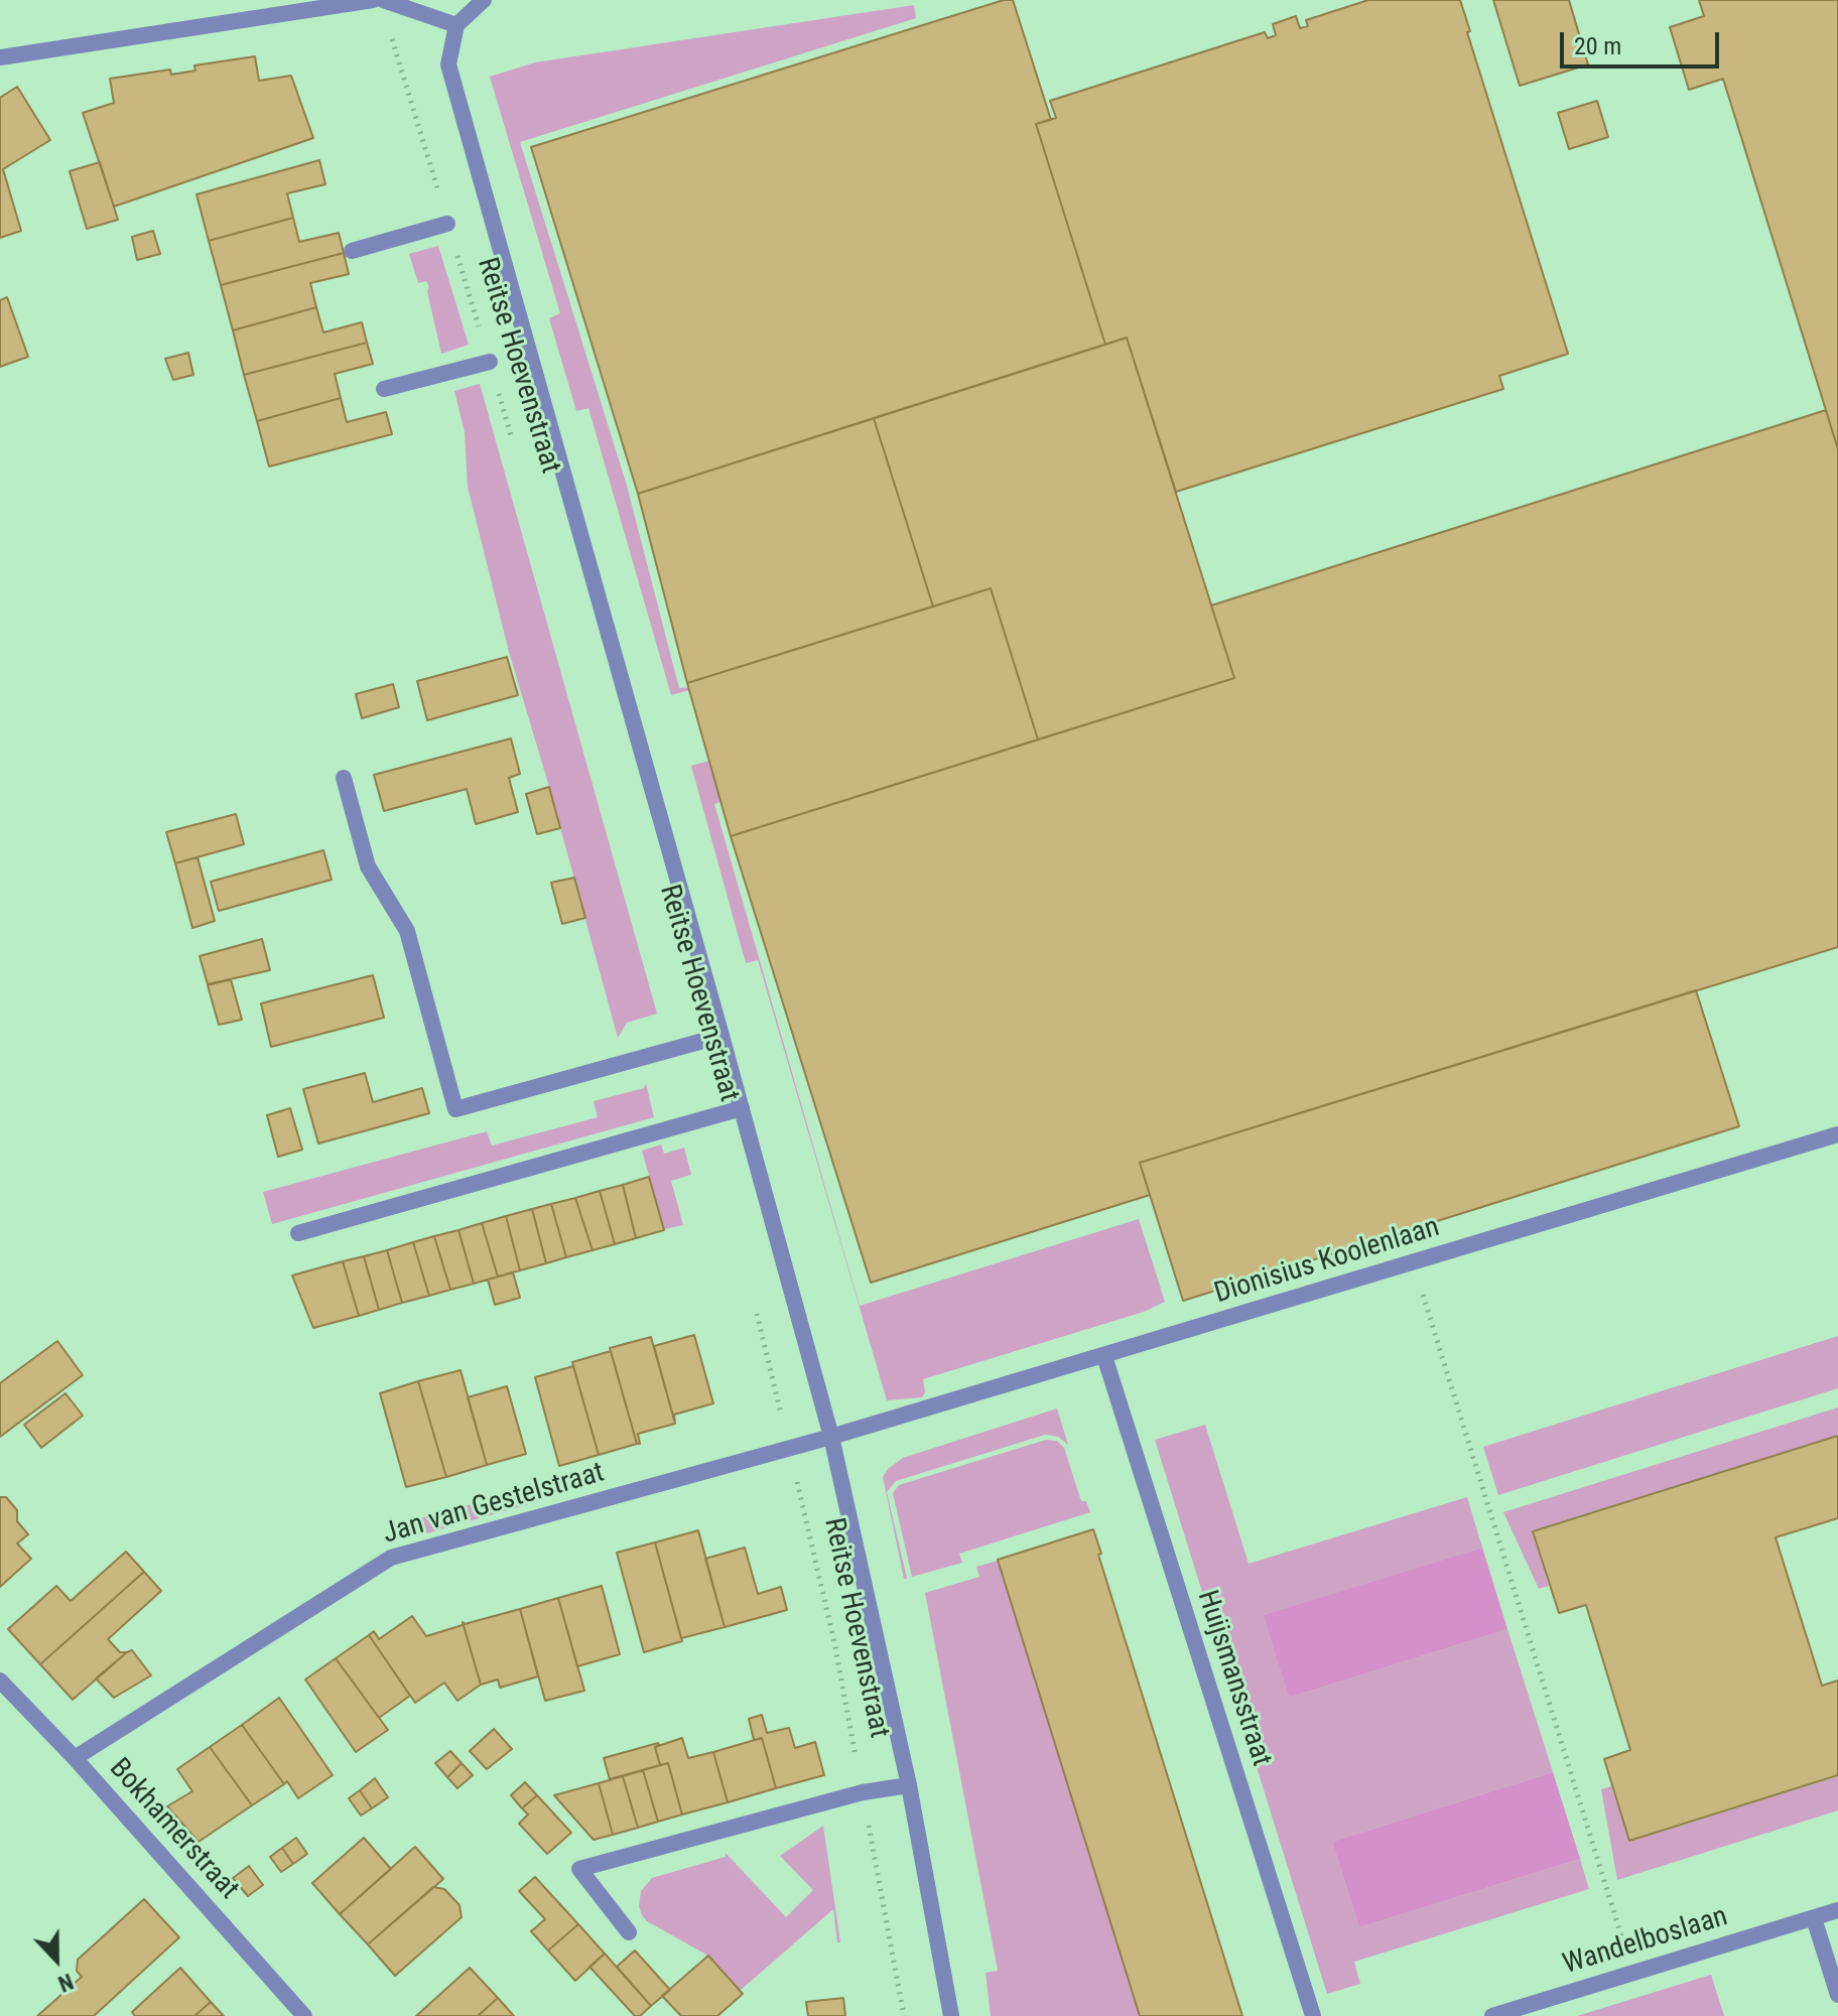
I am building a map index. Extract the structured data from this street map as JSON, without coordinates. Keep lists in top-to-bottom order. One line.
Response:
{"streets":{"street":["Reitse Hoevenstraat","Dionisius Koolenlaan","Jan van Gestelstraat","Huijsmansstraat","Bokhamerstraat","Wandelboslaan"]},"crossings":[["Reitse Hoevenstraat","Dionisius Koolenlaan"],["Reitse Hoevenstraat","Jan van Gestelstraat"],["Dionisius Koolenlaan","Jan van Gestelstraat"],["Dionisius Koolenlaan","Huijsmansstraat"],["Jan van Gestelstraat","Bokhamerstraat"]],"scale_bar":"20 m","north":"bottom"}
